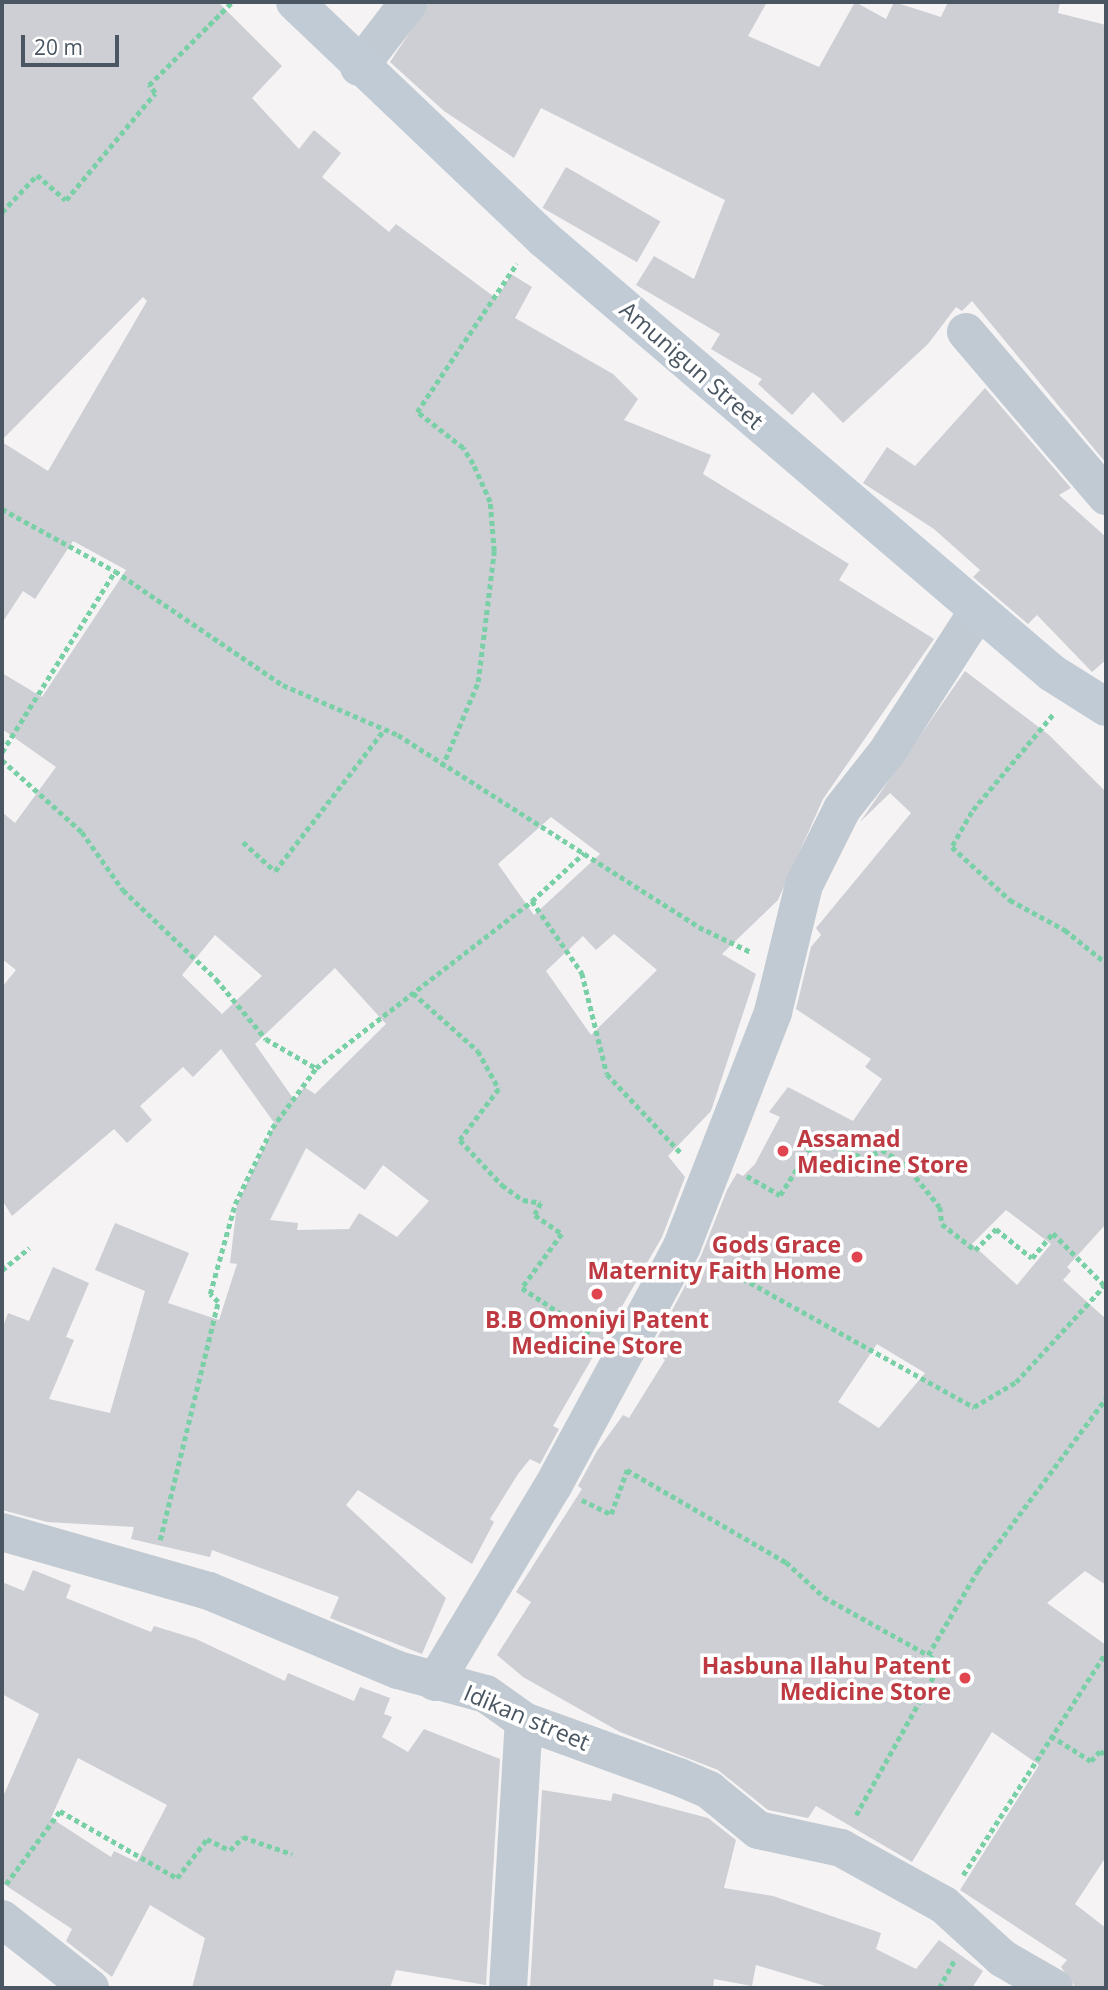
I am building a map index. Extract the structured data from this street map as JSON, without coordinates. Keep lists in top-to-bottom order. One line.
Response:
{"streets":{"main road":["Amunigun Street"],"street":["Idikan street"]},"places":["Assamad Medicine Store","Gods Grace Maternity Faith Home","B.B Omoniyi Patent Medicine Store","Hasbuna Ilahu Patent Medicine Store"],"scale_bar":"20 m"}
